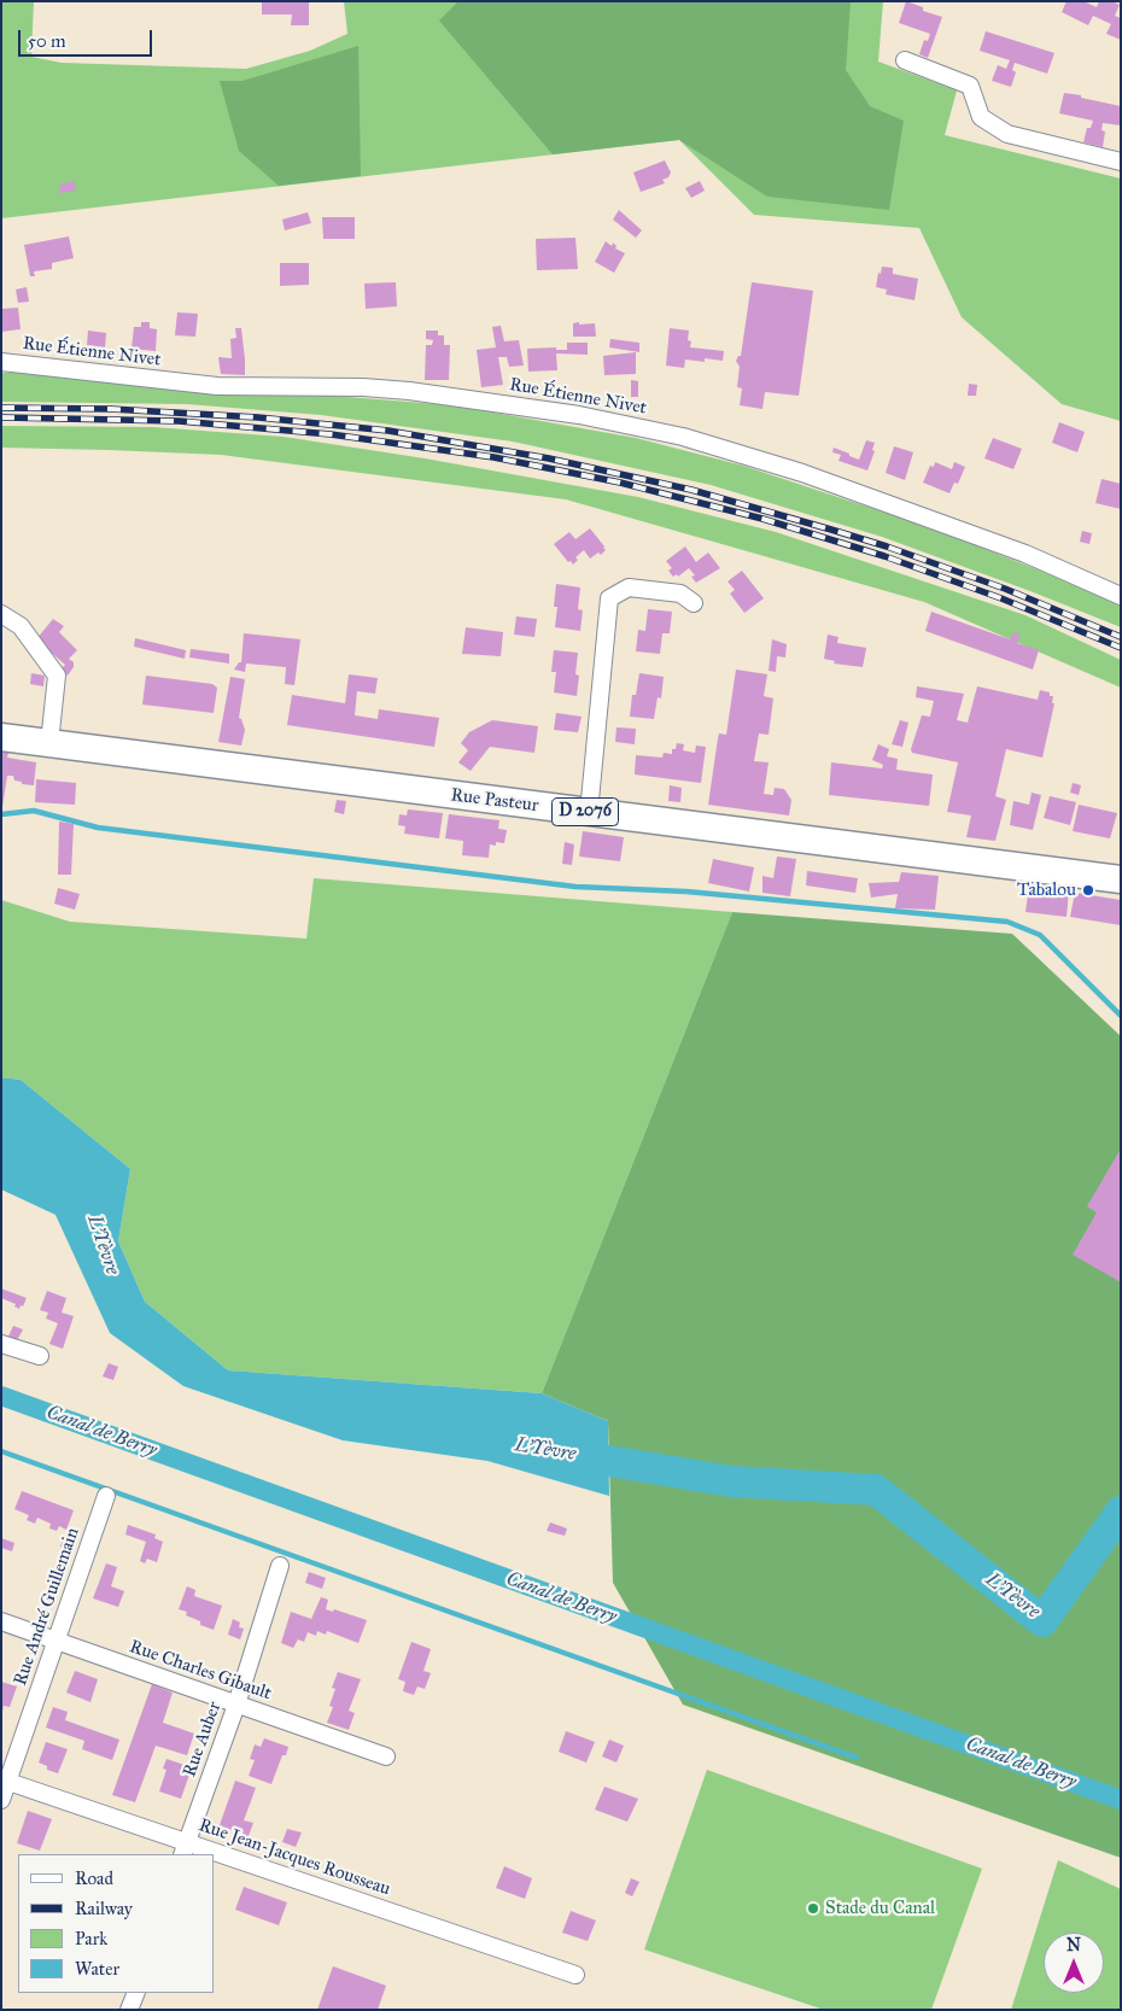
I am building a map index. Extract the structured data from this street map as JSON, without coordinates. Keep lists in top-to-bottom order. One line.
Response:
{"streets":{"main road":["Rue Pasteur","D 2076"],"street":["Rue Étienne Nivet","Rue André Guillemain","Rue Charles Gibault","Rue Auber","Rue Jean-Jacques Rousseau"]},"crossings":[["Rue Pasteur","D 2076"],["Rue André Guillemain","Rue Charles Gibault"],["Rue André Guillemain","Rue Jean-Jacques Rousseau"],["Rue Charles Gibault","Rue Auber"],["Rue Auber","Rue Jean-Jacques Rousseau"]],"water":["L'Yèvre","Canal de Berry"],"places":["Tabalou","Stade du Canal"],"legend":["Road","Railway","Park","Water"],"scale_bar":"50 m","north":"top"}
